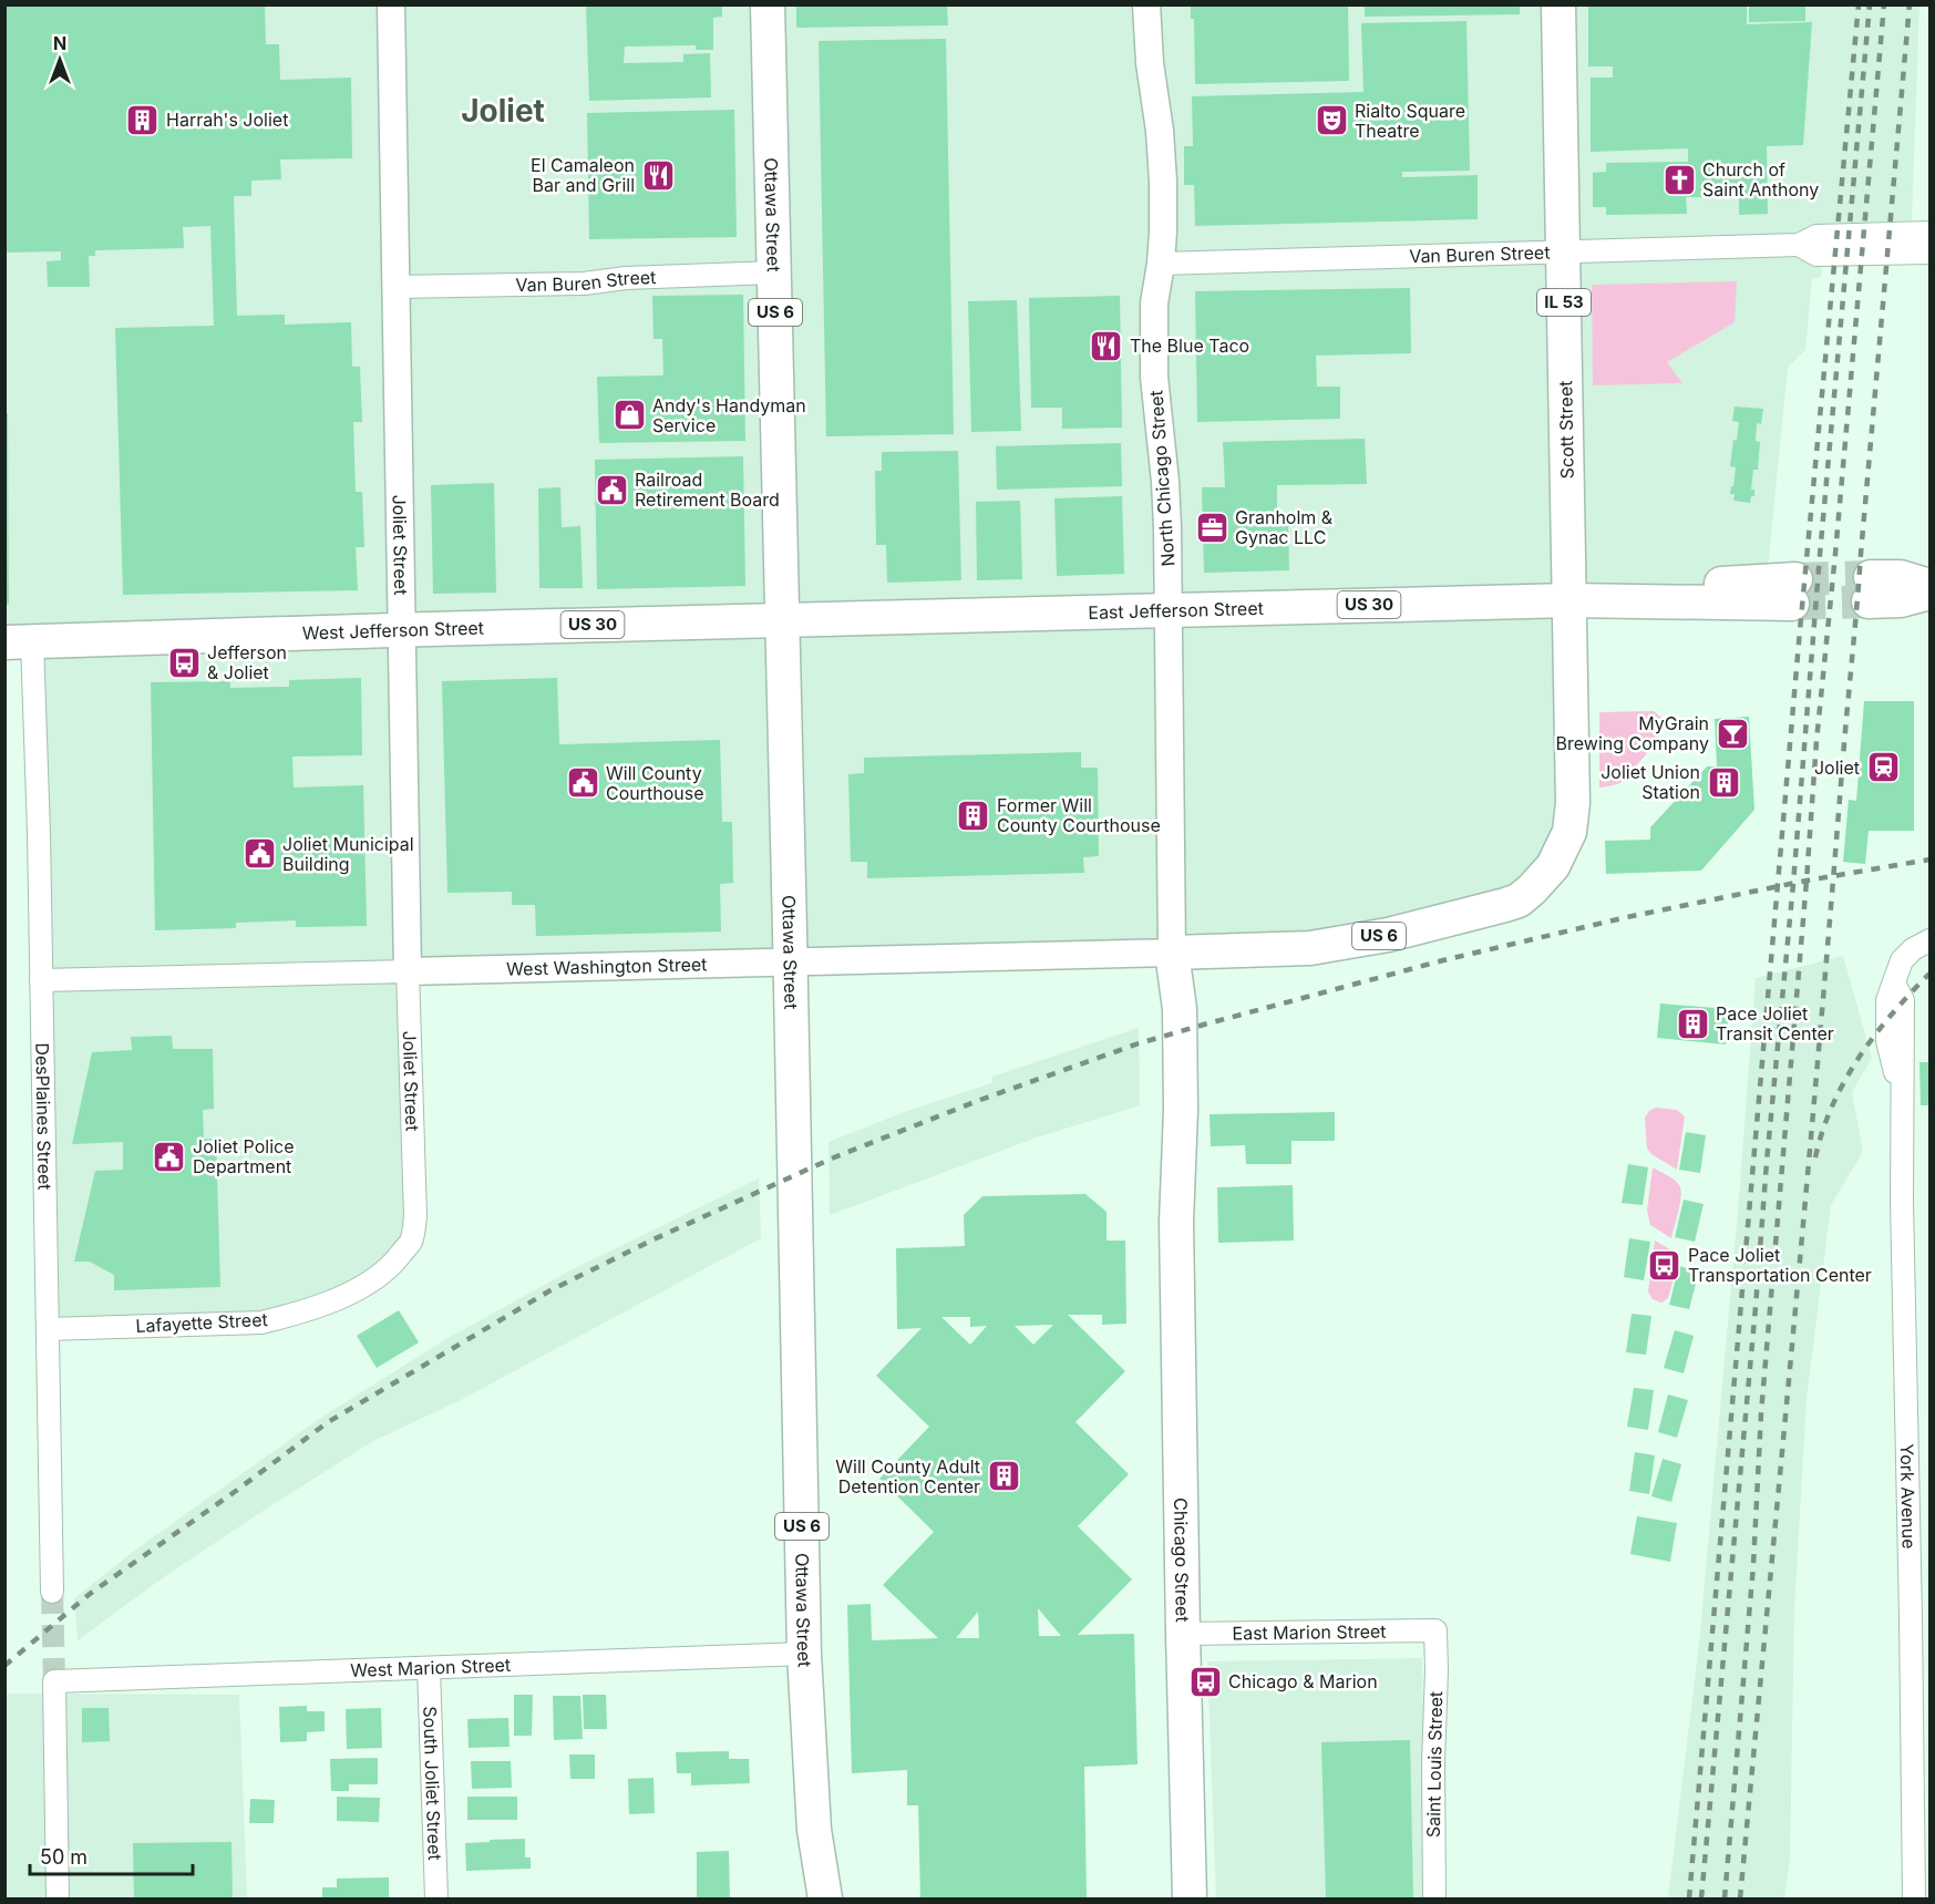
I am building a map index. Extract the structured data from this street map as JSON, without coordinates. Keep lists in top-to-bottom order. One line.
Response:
{"streets":{"main road":["Ottawa Street","IL 53","US 6","Scott Street","US 30","East Jefferson Street","West Jefferson Street","Chicago Street"],"street":["Van Buren Street","North Chicago Street","Joliet Street","West Washington Street","DesPlaines Street","Lafayette Street","York Avenue","East Marion Street","West Marion Street","Saint Louis Street","South Joliet Street"]},"crossings":[["Ottawa Street","Van Buren Street"],["Ottawa Street","East Jefferson Street"],["Ottawa Street","West Jefferson Street"],["Ottawa Street","West Washington Street"],["Ottawa Street","West Marion Street"],["Van Buren Street","Scott Street"],["Van Buren Street","North Chicago Street"],["Van Buren Street","Joliet Street"],["Scott Street","North Chicago Street"],["Scott Street","East Jefferson Street"],["Scott Street","West Washington Street"],["Scott Street","Chicago Street"],["North Chicago Street","East Jefferson Street"],["North Chicago Street","West Washington Street"],["North Chicago Street","Chicago Street"],["Joliet Street","West Jefferson Street"],["Joliet Street","West Washington Street"],["Joliet Street","Lafayette Street"],["East Jefferson Street","West Jefferson Street"],["West Jefferson Street","DesPlaines Street"],["West Washington Street","DesPlaines Street"],["West Washington Street","Chicago Street"],["DesPlaines Street","Lafayette Street"],["Chicago Street","East Marion Street"],["East Marion Street","Saint Louis Street"],["West Marion Street","South Joliet Street"]],"districts":["Joliet"],"places":{"building":["Harrah's Joliet","Joliet Union Station","Former Will County Courthouse","Pace Joliet Transit Center","Will County Adult Detention Center"],"theatre":["Rialto Square Theatre"],"restaurant":["El Camaleon Bar and Grill","The Blue Taco"],"church":["Church of Saint Anthony"],"shop":["Andy's Handyman Service"],"public building":["Railroad Retirement Board","Will County Courthouse","Joliet Municipal Building","Joliet Police Department"],"office":["Granholm & Gynac LLC"],"bus stop":["Jefferson & Joliet","Pace Joliet Transportation Center","Chicago & Marion"],"bar":["MyGrain Brewing Company"],"station":["Joliet"]},"scale_bar":"50 m","north":"top"}
